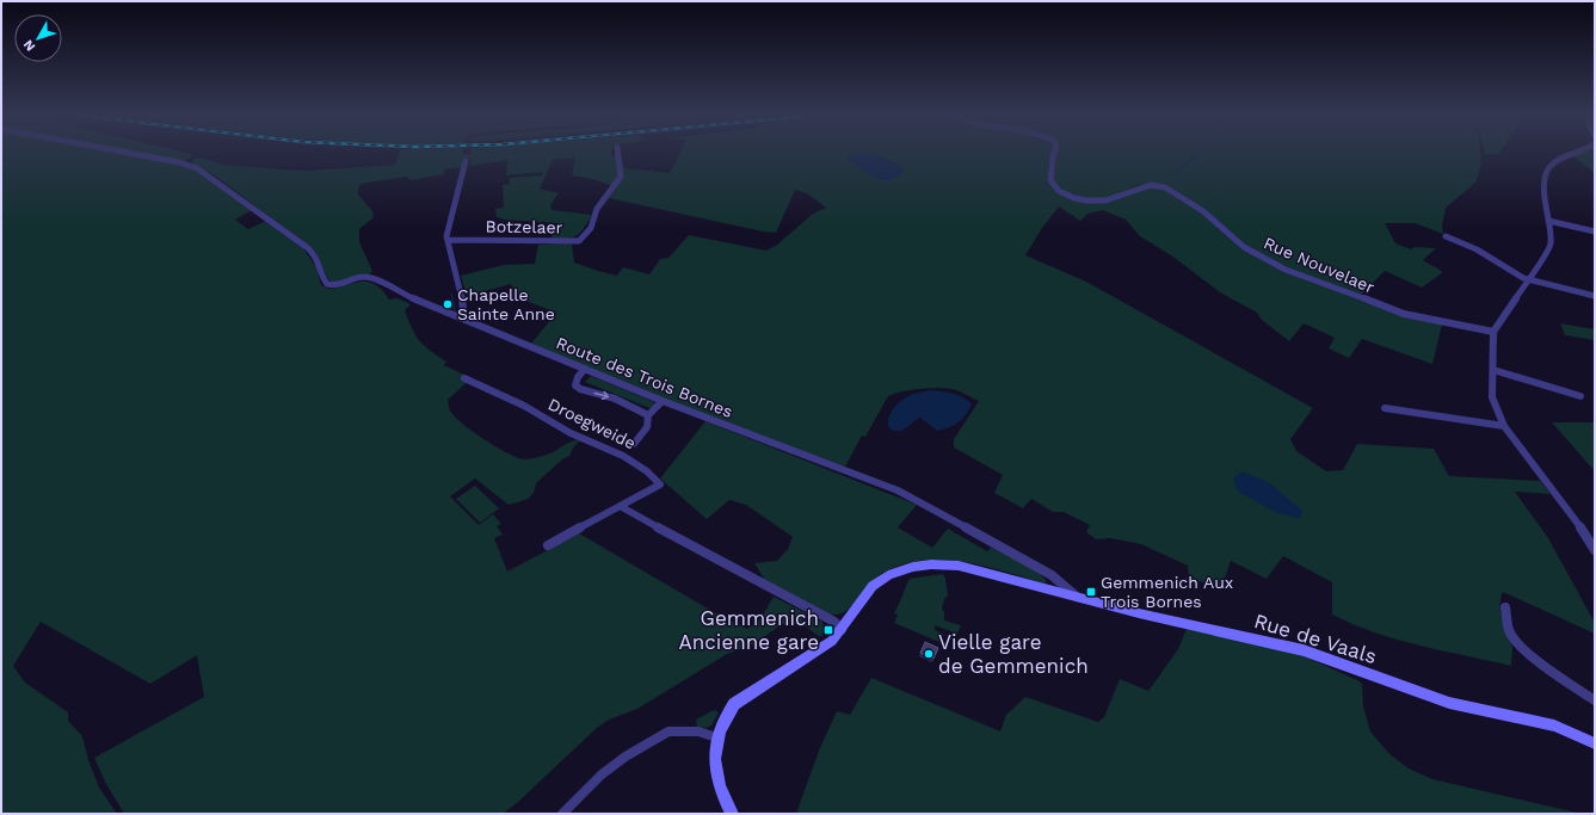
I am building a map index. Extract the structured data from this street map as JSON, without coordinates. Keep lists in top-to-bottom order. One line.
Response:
{"streets":{"main road":["Rue de Vaals"],"street":["Botzelaer","Rue Nouvelaer","Route des Trois Bornes","Droegweide"]},"crossings":[["Route des Trois Bornes","Rue de Vaals"]],"places":{"other":["Chapelle Sainte Anne","Vielle gare de Gemmenich"],"transit":["Gemmenich Aux Trois Bornes","Gemmenich Ancienne gare"]},"north":"bottom left"}
